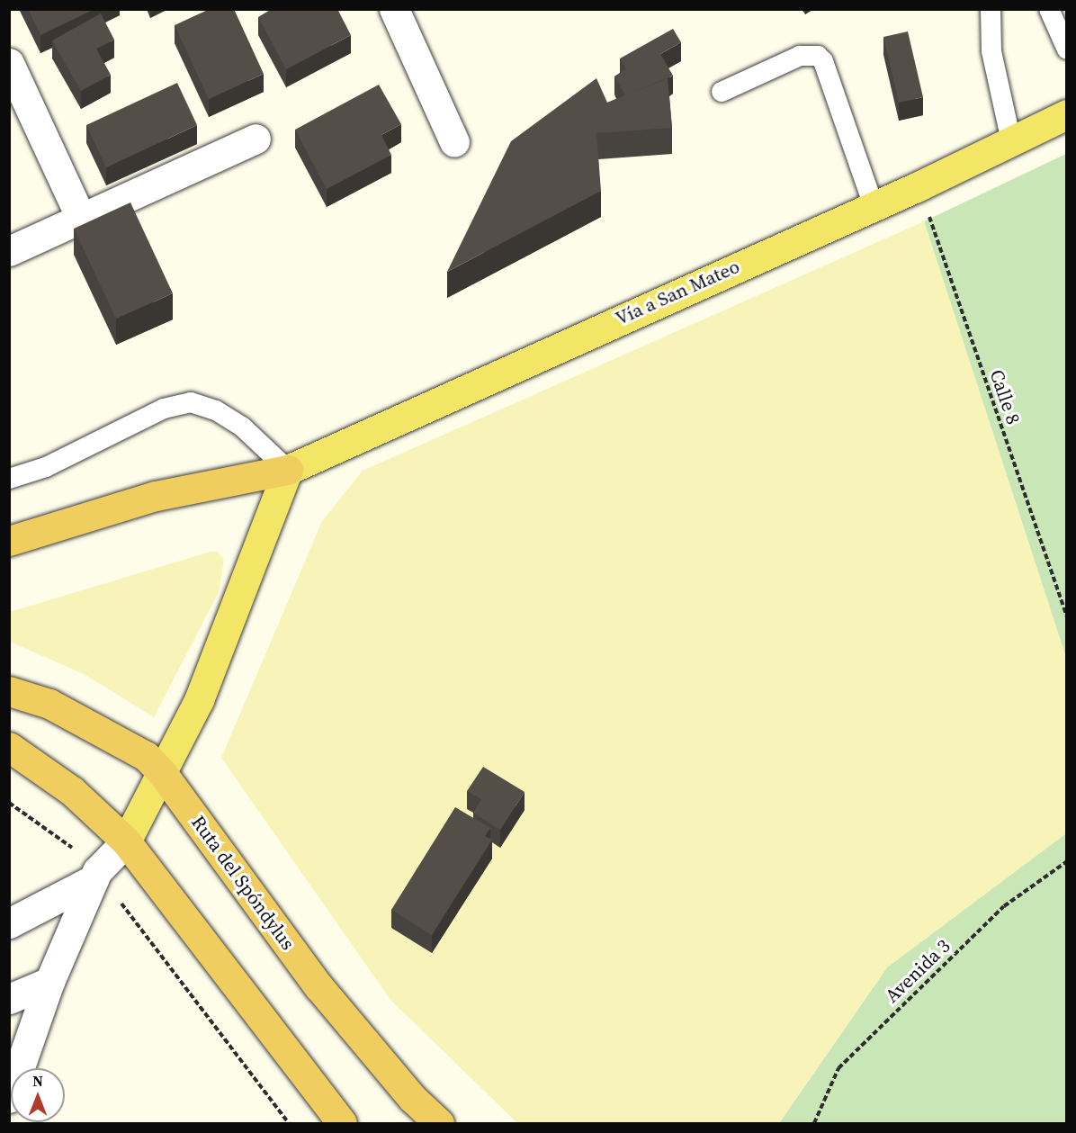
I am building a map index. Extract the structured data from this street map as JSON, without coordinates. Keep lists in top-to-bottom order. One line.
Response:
{"streets":{"highway":["Ruta del Spóndylus"],"main road":["Vía a San Mateo"],"path":["Calle 8","Avenida 3"]},"crossings":[["Vía a San Mateo","Calle 8"]],"north":"top"}
